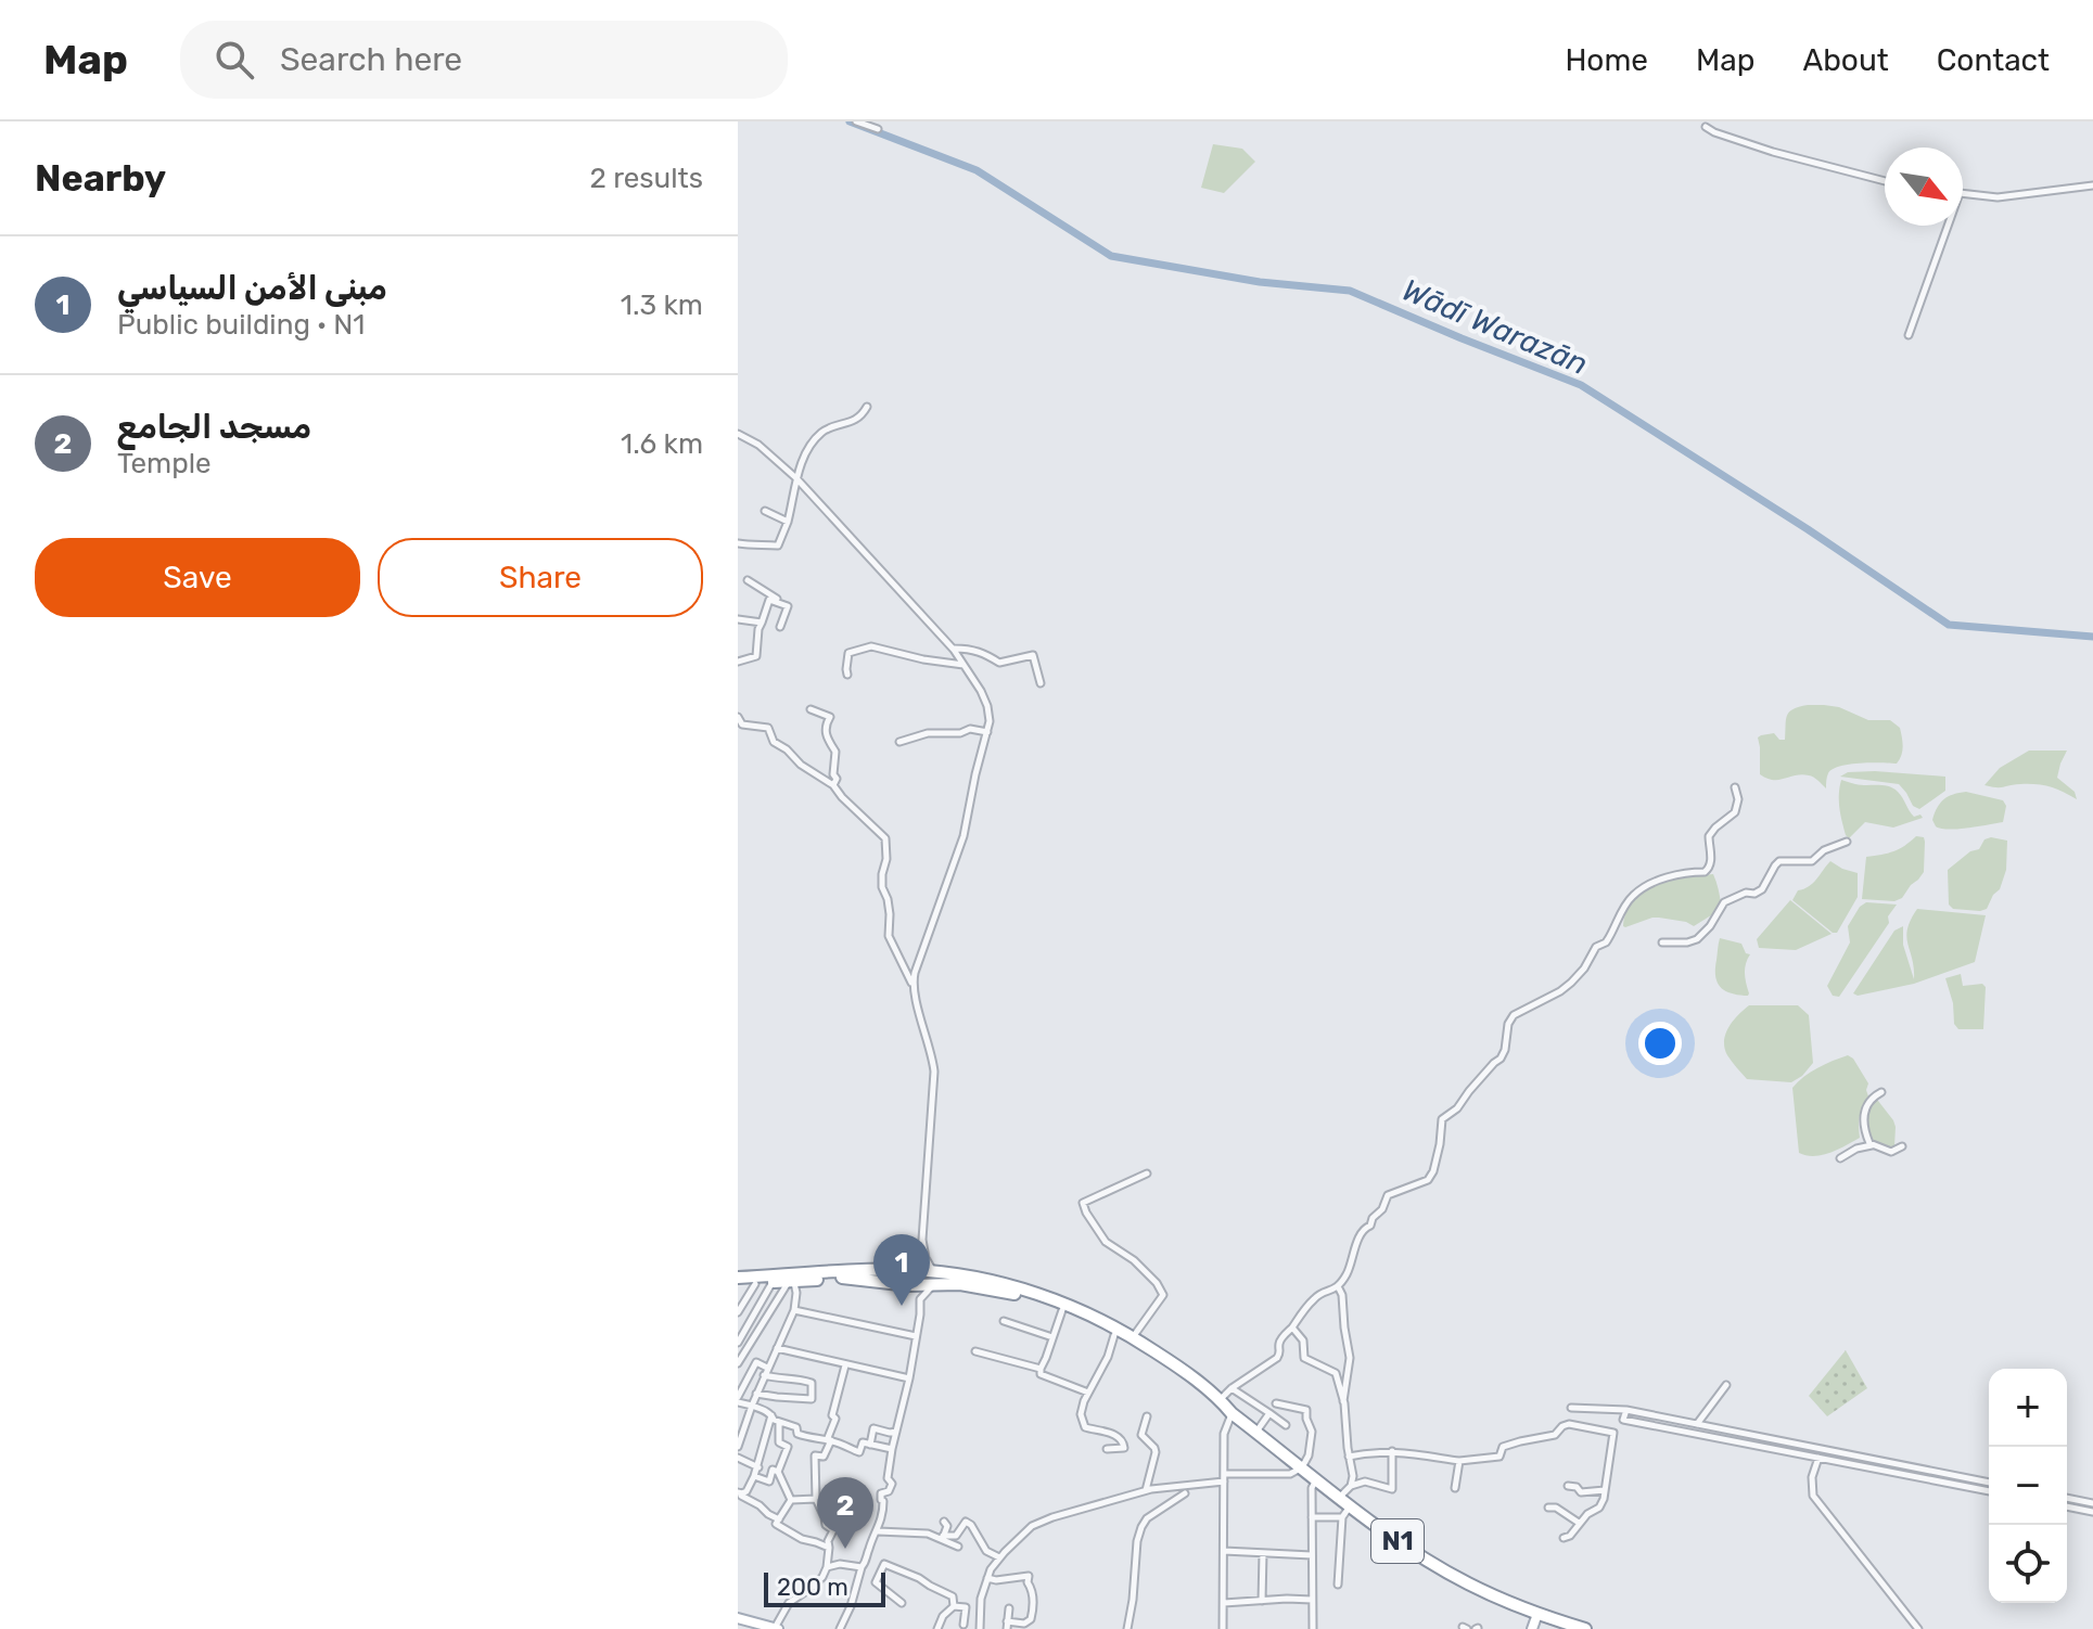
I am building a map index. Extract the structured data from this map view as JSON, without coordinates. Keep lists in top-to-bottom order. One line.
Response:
{"streets":{"highway":["N1"]},"water":["Wādī Warazān"],"scale_bar":"200 m","north":"bottom right","page":{"header":"Map","search":"Search here","nav":["Home","Map","About","Contact"],"heading":["Nearby","2 results"],"list":[{"mark":"1","name":"مبنى الأمن السياسي","note":"Public building · N1","value":"1.3 km"},{"mark":"2","name":"مسجد الجامع","note":"Temple","value":"1.6 km"}],"buttons":["Save","Share"],"pins":["1","2"],"map_buttons":["+","−"],"scale":"200 m"}}
